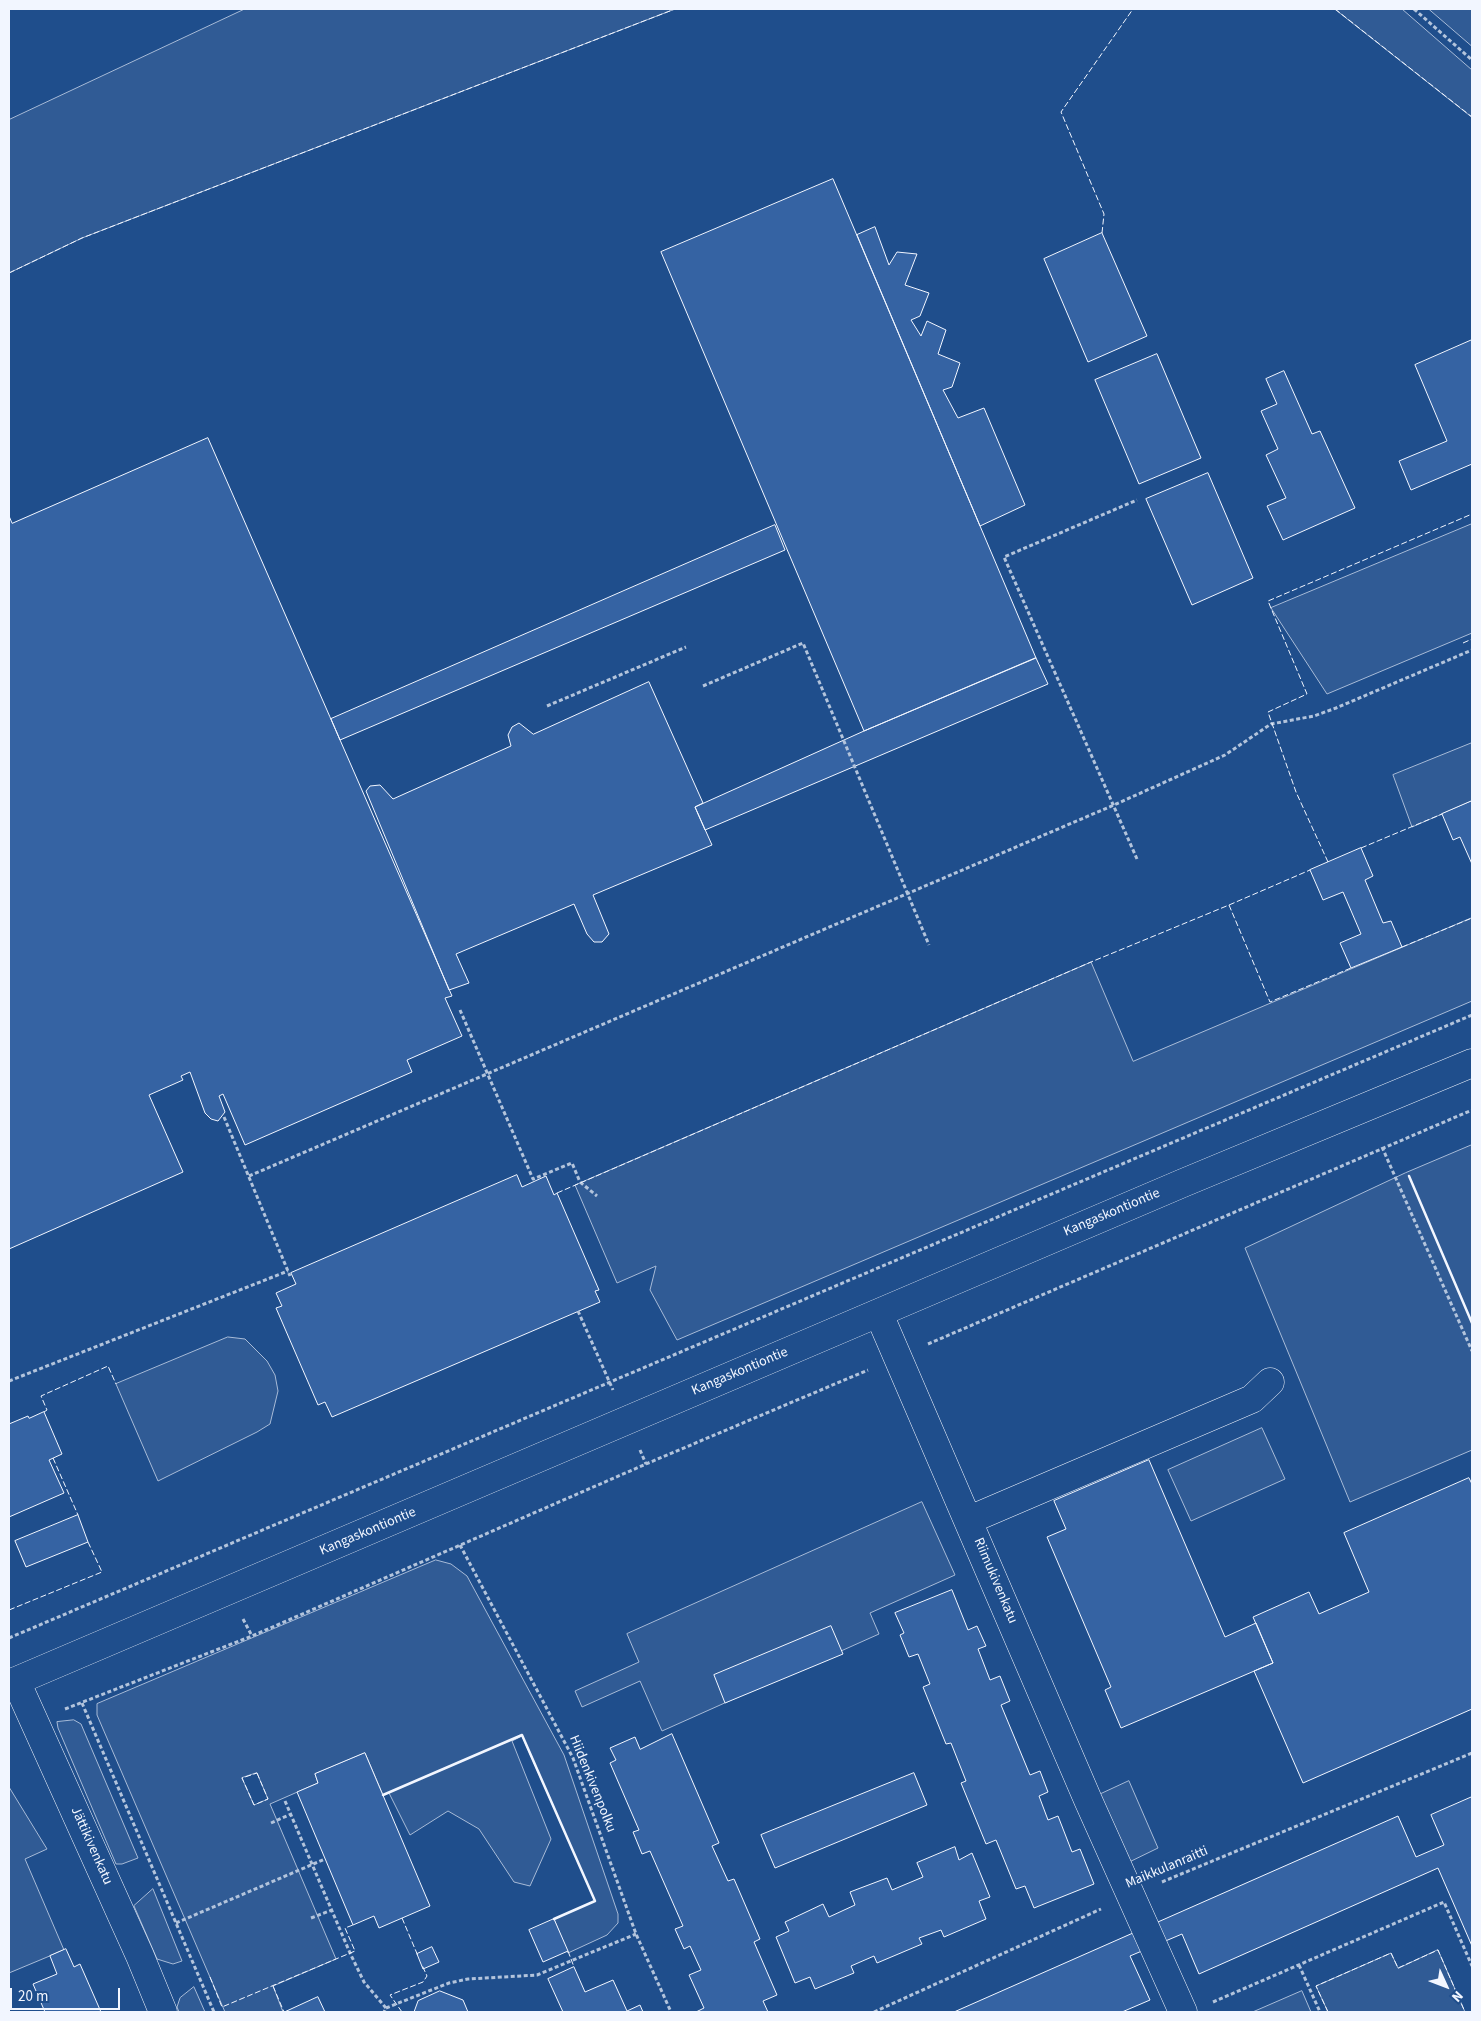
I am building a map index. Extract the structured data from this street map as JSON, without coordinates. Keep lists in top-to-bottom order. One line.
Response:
{"streets":{"street":["Kangaskontiontie","Riimukivenkatu","Jättikivenkatu"],"path":["Hiidenkivenpolku","Maikkulanraitti"]},"crossings":[["Kangaskontiontie","Riimukivenkatu"],["Kangaskontiontie","Jättikivenkatu"],["Riimukivenkatu","Maikkulanraitti"]],"scale_bar":"20 m","north":"bottom right"}
